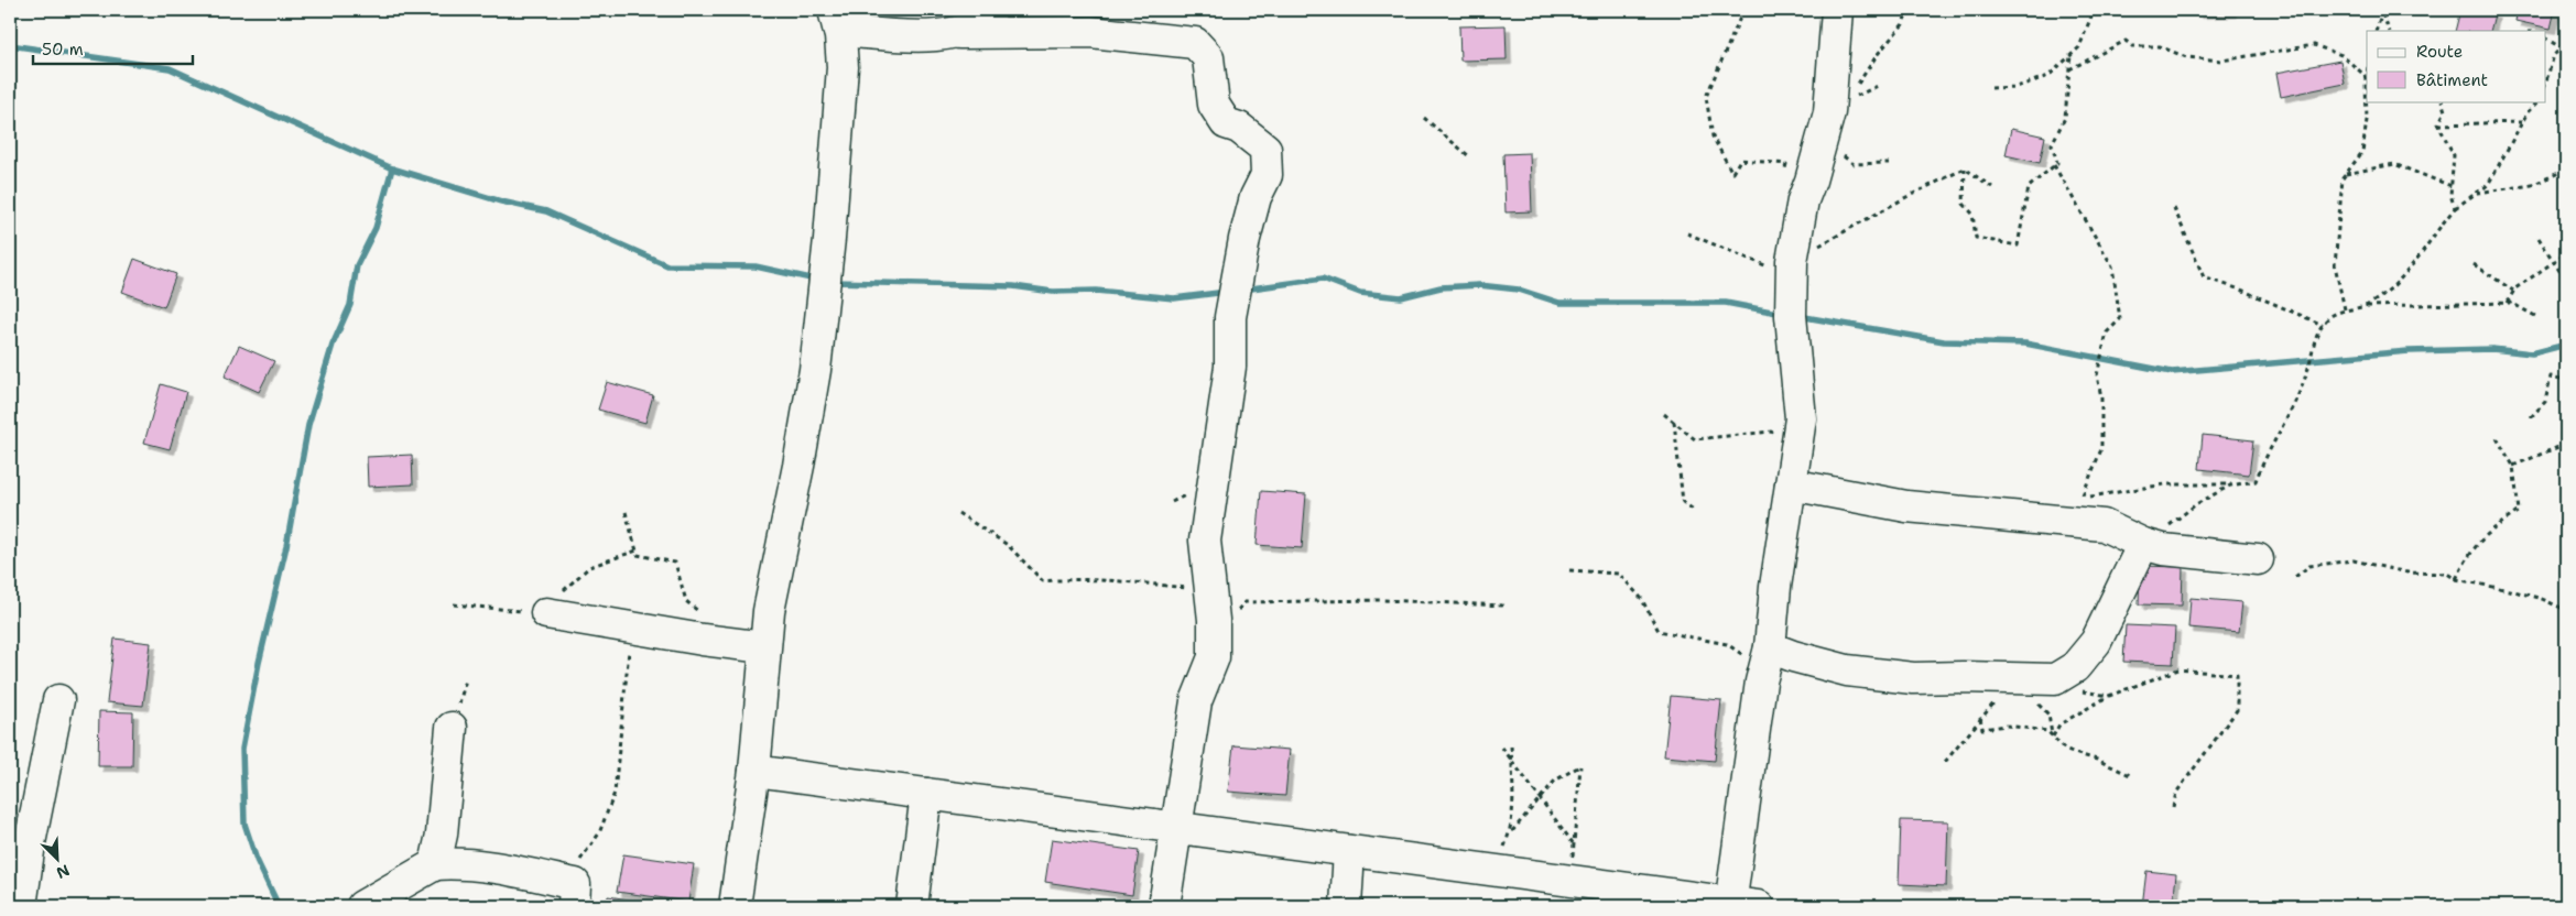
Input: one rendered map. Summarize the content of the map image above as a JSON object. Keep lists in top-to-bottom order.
{
  "legend": ["Route", "Bâtiment"],
  "scale_bar": "50 m",
  "north": "bottom right"
}
